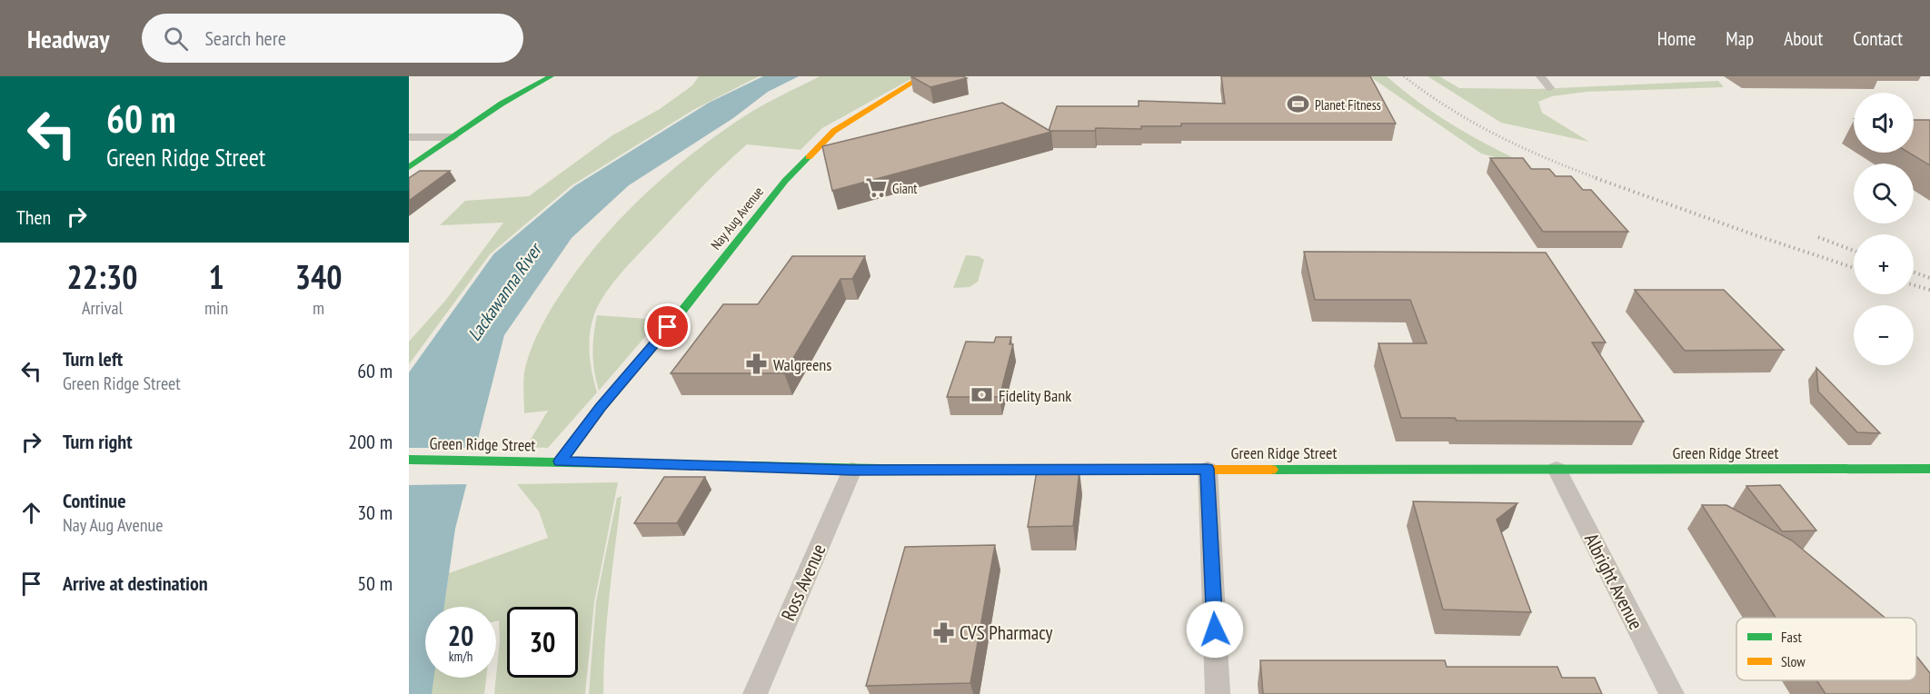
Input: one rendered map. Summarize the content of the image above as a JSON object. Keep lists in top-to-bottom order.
{
  "streets": {
    "main road": ["Nay Aug Avenue", "Green Ridge Street"],
    "street": ["Albright Avenue", "Ross Avenue"]
  },
  "crossings": [
    ["Nay Aug Avenue", "Green Ridge Street"],
    ["Green Ridge Street", "Albright Avenue"],
    ["Green Ridge Street", "Ross Avenue"]
  ],
  "water": ["Lackawanna River"],
  "places": {
    "sports": ["Planet Fitness"],
    "supermarket": ["Giant"],
    "pharmacy": ["Walgreens", "CVS Pharmacy"],
    "bank": ["Fidelity Bank"]
  },
  "legend": ["Fast", "Slow"],
  "page": {
    "header": "Headway",
    "search": "Search here",
    "nav": [
      "Home",
      "Map",
      "About",
      "Contact"
    ],
    "turn": ["60 m", "Green Ridge Street"],
    "map_buttons": ["+", "−"],
    "then": "Then",
    "eta": [
      "22:30",
      "Arrival",
      "1",
      "min",
      "340",
      "m"
    ],
    "list": [
      {
        "name": "Turn left",
        "note": "Green Ridge Street",
        "value": "60 m"
      },
      {
        "name": "Turn right",
        "value": "200 m"
      },
      {
        "name": "Continue",
        "note": "Nay Aug Avenue",
        "value": "30 m"
      },
      {
        "name": "Arrive at destination",
        "value": "50 m"
      }
    ],
    "speed": "20 km/h",
    "limit": "30"
  }
}
